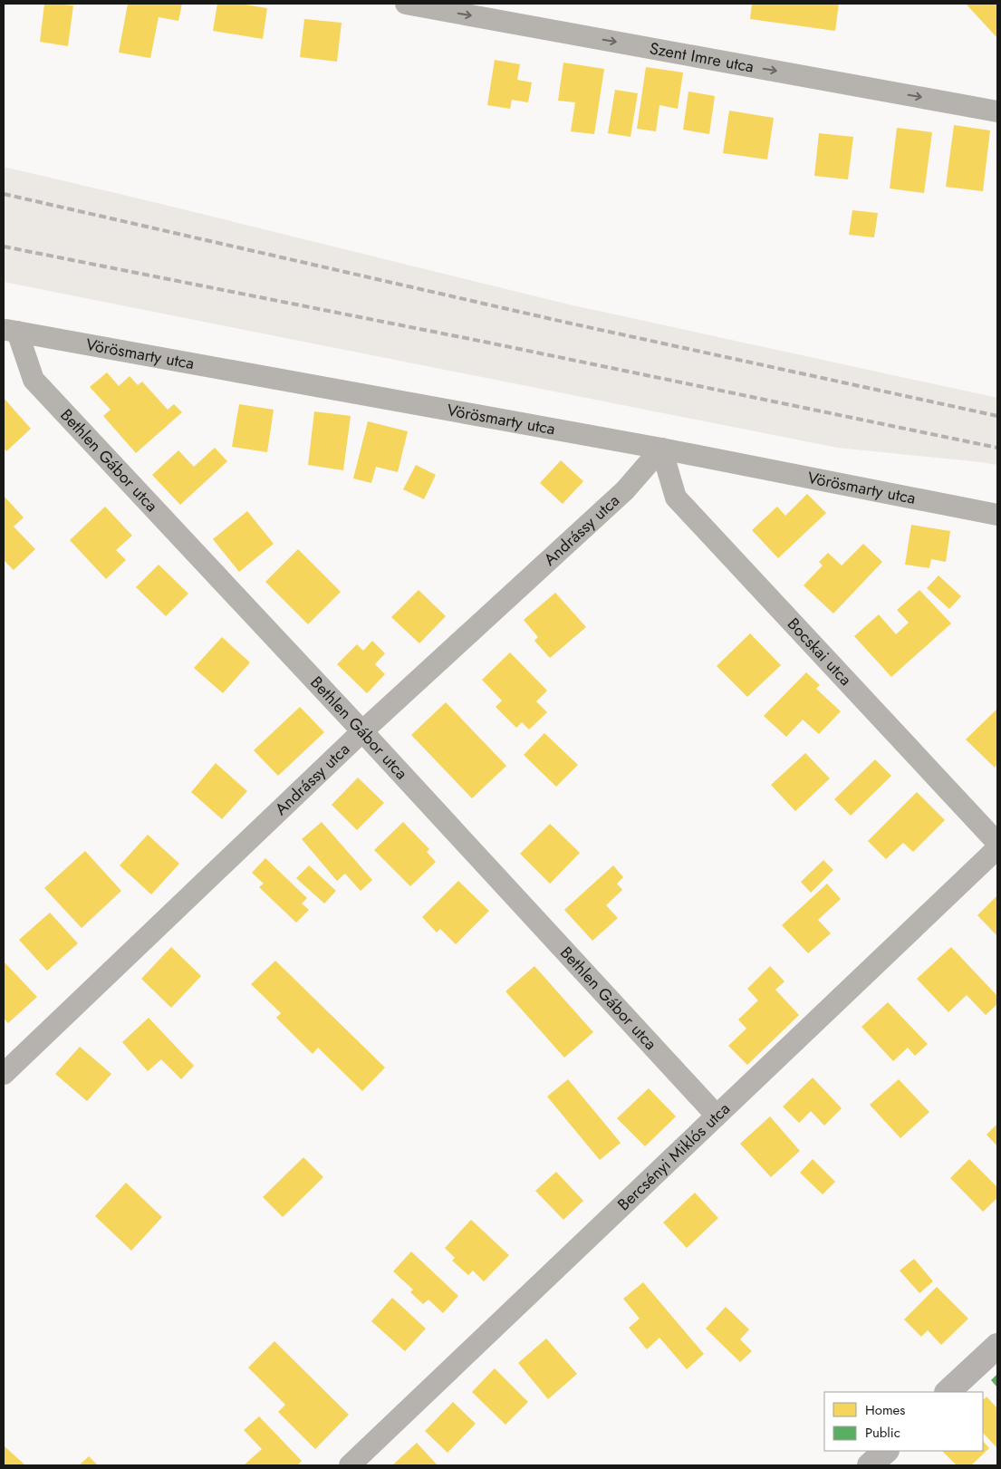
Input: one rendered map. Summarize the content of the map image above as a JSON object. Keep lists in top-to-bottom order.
{
  "streets": {
    "street": [
      "Szent Imre utca",
      "Vörösmarty utca",
      "Bethlen Gábor utca",
      "Andrássy utca",
      "Bocskai utca",
      "Bercsényi Miklós utca"
    ]
  },
  "crossings": [
    ["Vörösmarty utca", "Bethlen Gábor utca"],
    ["Vörösmarty utca", "Andrássy utca"],
    ["Vörösmarty utca", "Bocskai utca"],
    ["Bethlen Gábor utca", "Andrássy utca"],
    ["Bethlen Gábor utca", "Bercsényi Miklós utca"],
    ["Andrássy utca", "Bocskai utca"]
  ],
  "one_way": ["Szent Imre utca"],
  "legend": ["Homes", "Public"]
}
